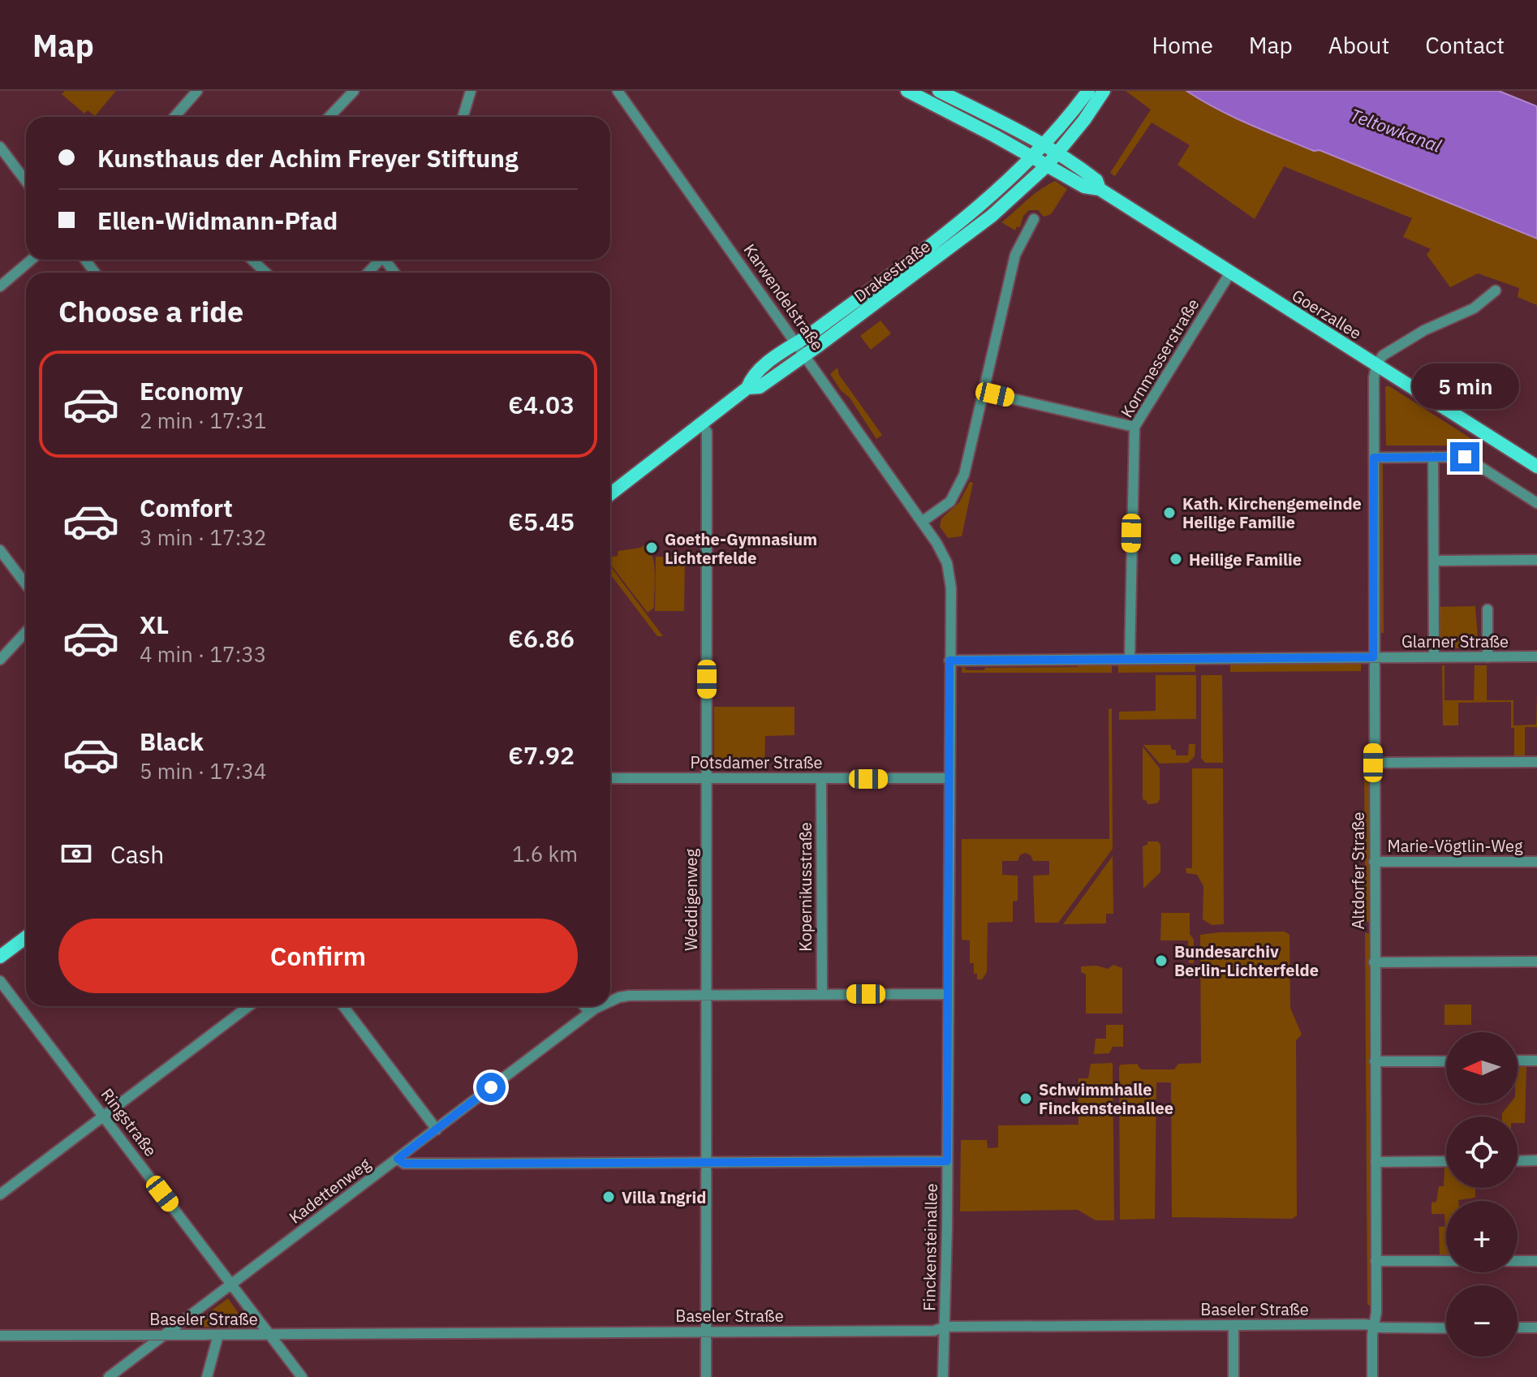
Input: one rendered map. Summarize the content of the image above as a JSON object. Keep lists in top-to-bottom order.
{
  "streets": {
    "main road": ["Drakestraße", "Goerzallee"],
    "street": [
      "Karwendelstraße",
      "Kornmesserstraße",
      "Glarner Straße",
      "Potsdamer Straße",
      "Marie-Vögtlin-Weg",
      "Altdorfer Straße",
      "Kopernikusstraße",
      "Weddigenweg",
      "Ringstraße",
      "Kadettenweg",
      "Finckensteinallee",
      "Baseler Straße"
    ]
  },
  "crossings": [
    ["Drakestraße", "Karwendelstraße"],
    ["Drakestraße", "Goerzallee"],
    ["Drakestraße", "Weddigenweg"],
    ["Karwendelstraße", "Finckensteinallee"],
    ["Goerzallee", "Kornmesserstraße"],
    ["Goerzallee", "Altdorfer Straße"],
    ["Kornmesserstraße", "Glarner Straße"],
    ["Glarner Straße", "Altdorfer Straße"],
    ["Glarner Straße", "Finckensteinallee"],
    ["Potsdamer Straße", "Kopernikusstraße"],
    ["Potsdamer Straße", "Weddigenweg"],
    ["Potsdamer Straße", "Finckensteinallee"],
    ["Marie-Vögtlin-Weg", "Altdorfer Straße"],
    ["Altdorfer Straße", "Baseler Straße"],
    ["Kopernikusstraße", "Kadettenweg"],
    ["Weddigenweg", "Kadettenweg"],
    ["Weddigenweg", "Baseler Straße"],
    ["Ringstraße", "Kadettenweg"],
    ["Ringstraße", "Baseler Straße"],
    ["Kadettenweg", "Finckensteinallee"],
    ["Kadettenweg", "Baseler Straße"],
    ["Finckensteinallee", "Baseler Straße"]
  ],
  "water": ["Teltowkanal"],
  "places": [
    "Kath. Kirchengemeinde Heilige Familie",
    "Goethe-Gymnasium Lichterfelde",
    "Heilige Familie",
    "Bundesarchiv Berlin-Lichterfelde",
    "Schwimmhalle Finckensteinallee",
    "Villa Ingrid"
  ],
  "north": "left",
  "page": {
    "header": "Map",
    "nav": [
      "Home",
      "Map",
      "About",
      "Contact"
    ],
    "banner": ["Kunsthaus der Achim Freyer Stiftung", "Ellen-Widmann-Pfad"],
    "heading": "Choose a ride",
    "list": [
      {
        "name": "Economy",
        "note": "2 min · 17:31",
        "value": "€4.03"
      },
      {
        "name": "Comfort",
        "note": "3 min · 17:32",
        "value": "€5.45"
      },
      {
        "name": "XL",
        "note": "4 min · 17:33",
        "value": "€6.86"
      },
      {
        "name": "Black",
        "note": "5 min · 17:34",
        "value": "€7.92"
      }
    ],
    "bubble": "5 min",
    "pay": ["Cash", "1.6 km"],
    "buttons": "Confirm",
    "map_buttons": ["+", "−"]
  }
}
